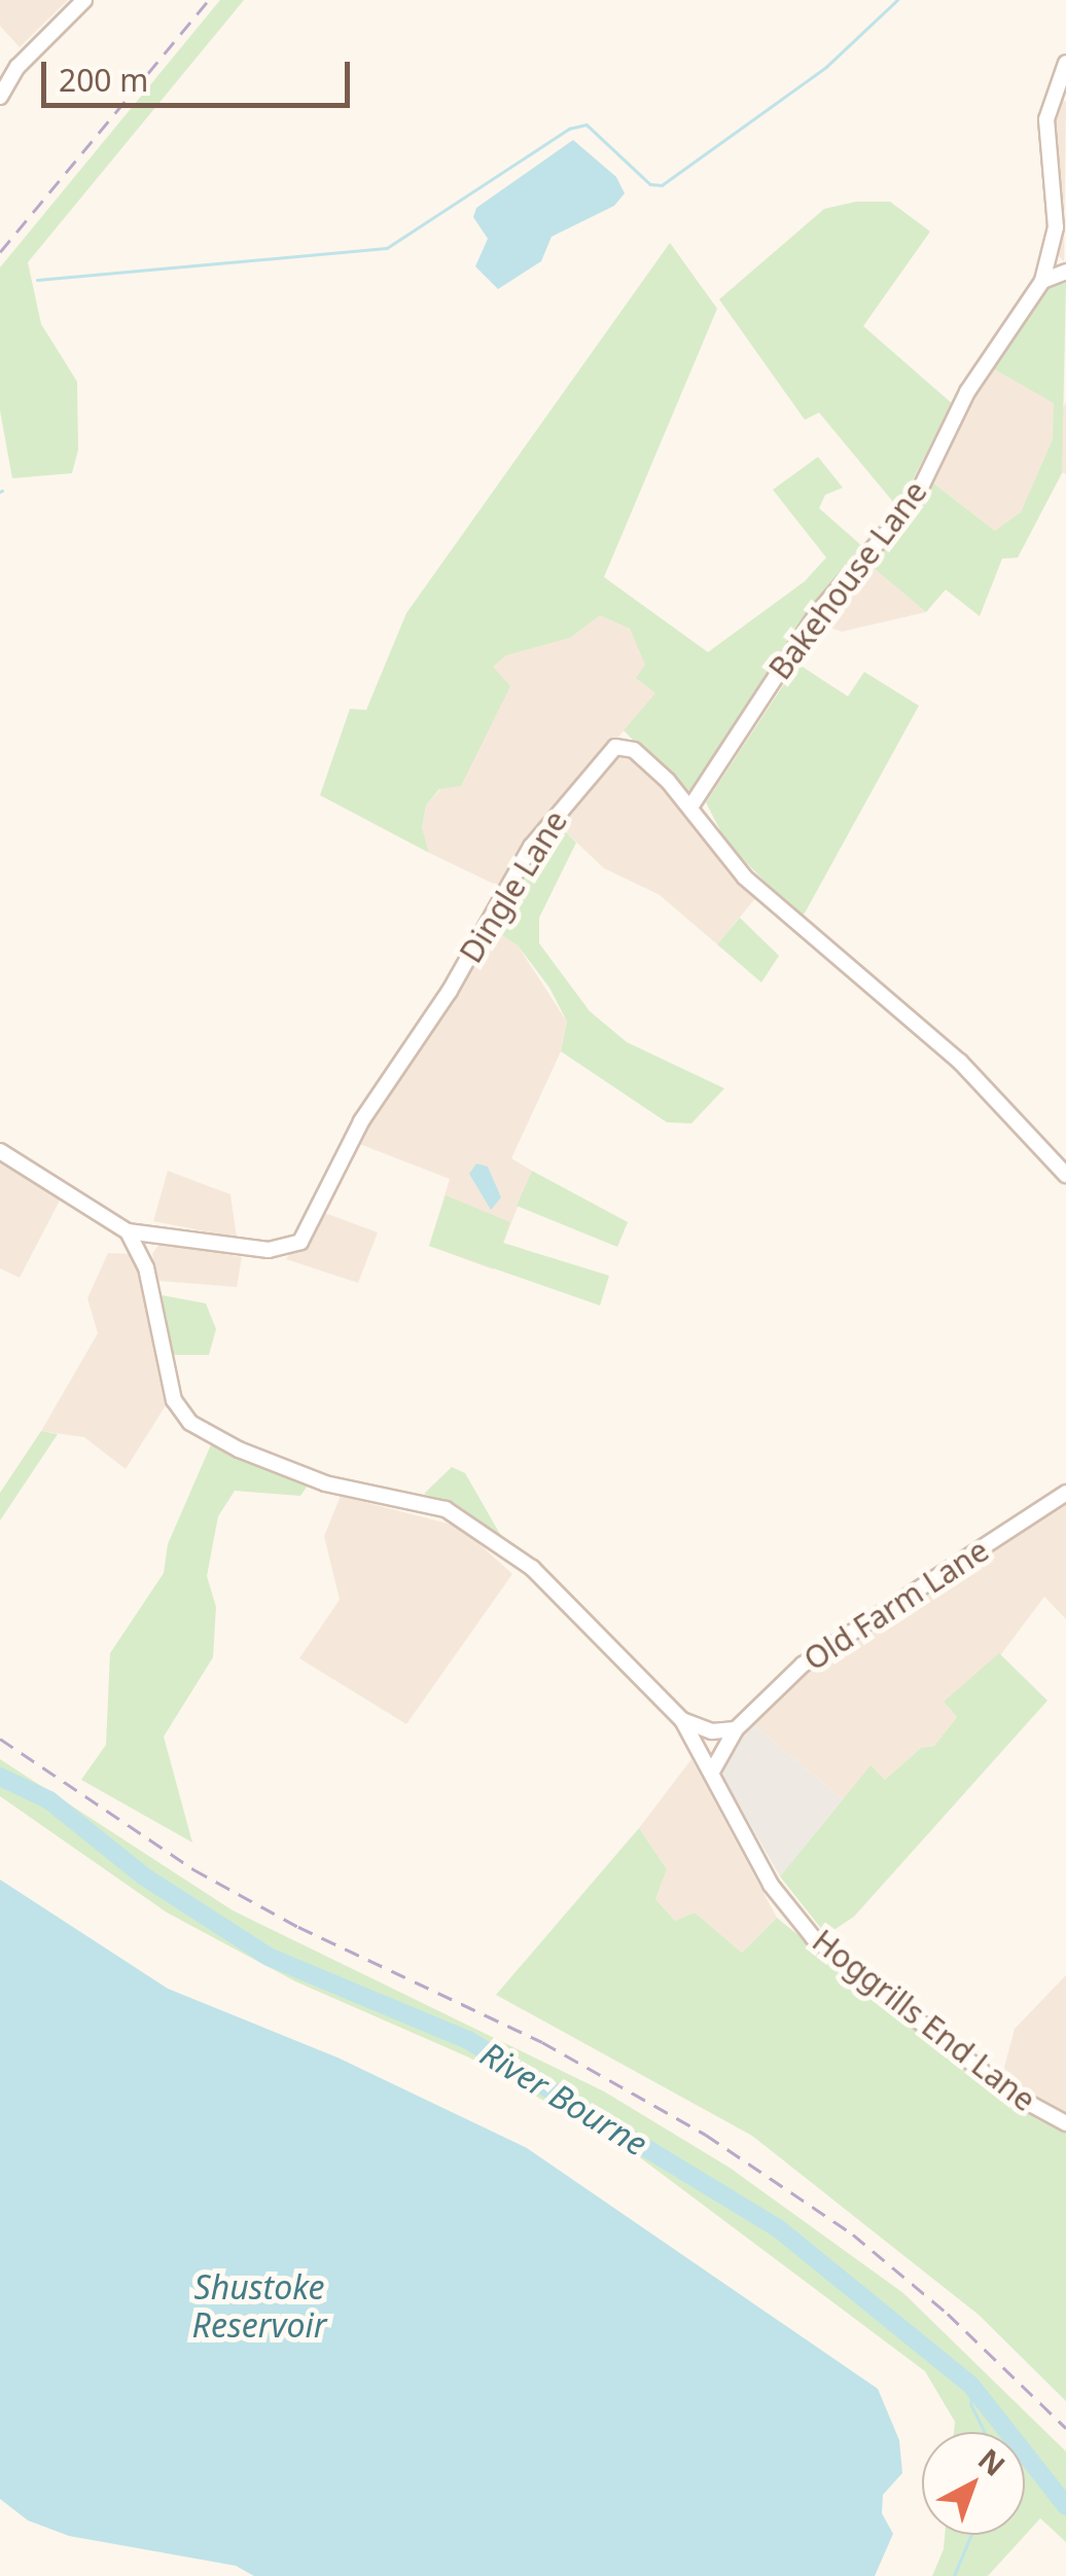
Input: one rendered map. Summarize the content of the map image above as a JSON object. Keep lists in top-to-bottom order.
{
  "streets": {
    "street": [
      "Bakehouse Lane",
      "Dingle Lane",
      "Old Farm Lane",
      "Hoggrills End Lane"
    ]
  },
  "crossings": [
    ["Bakehouse Lane", "Dingle Lane"],
    ["Old Farm Lane", "Hoggrills End Lane"]
  ],
  "water": ["River Bourne", "Shustoke Reservoir"],
  "scale_bar": "200 m",
  "north": "top right"
}
